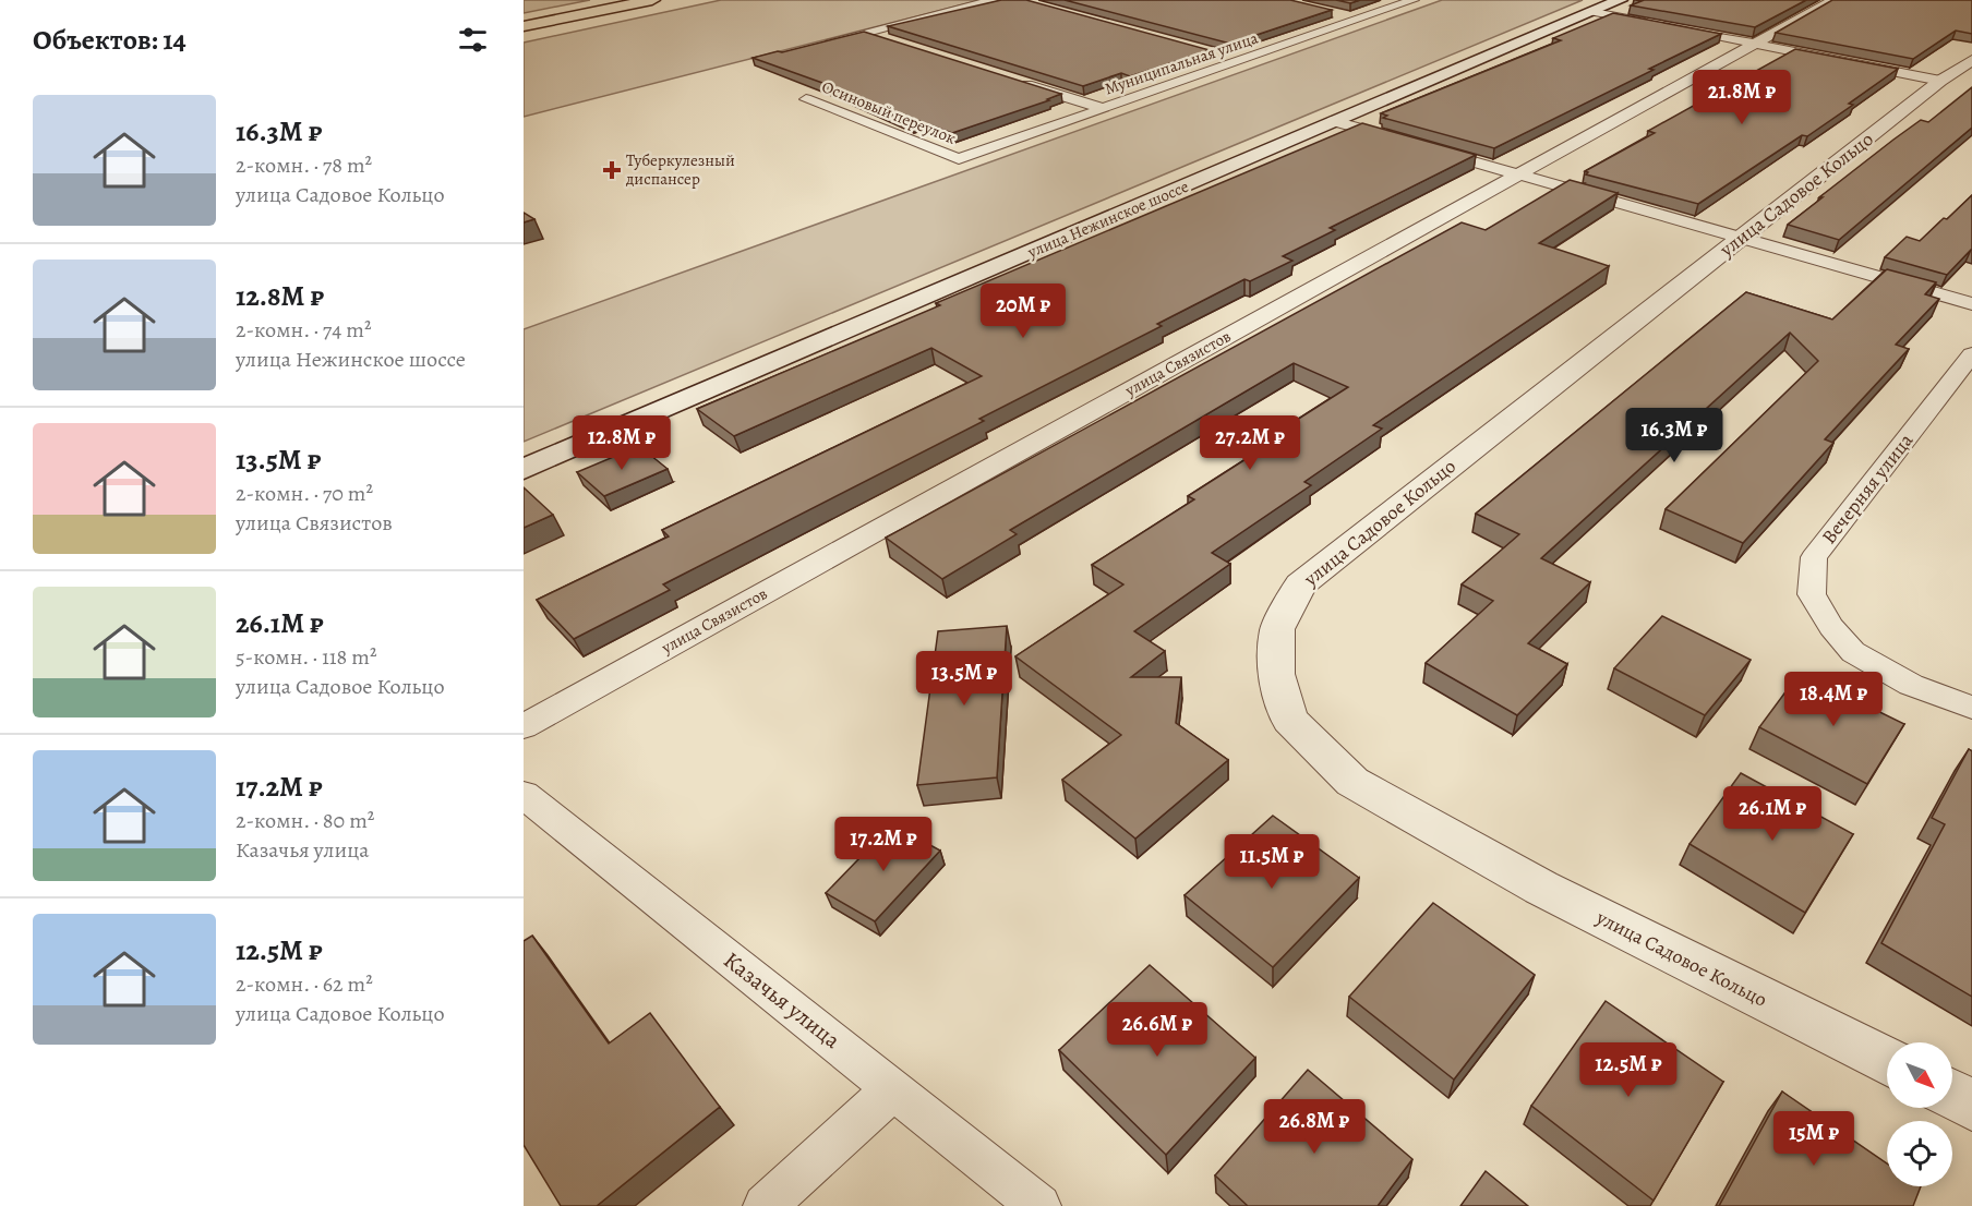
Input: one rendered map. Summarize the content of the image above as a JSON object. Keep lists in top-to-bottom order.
{
  "streets": {
    "main road": ["улица Нежинское шоссе"],
    "street": [
      "Муниципальная улица",
      "Осиновый переулок",
      "улица Садовое Кольцо",
      "улица Связистов",
      "Вечерняя улица",
      "Казачья улица"
    ]
  },
  "crossings": [
    ["Муниципальная улица", "Осиновый переулок"]
  ],
  "places": {
    "health": ["Туберкулезный диспансер"]
  },
  "north": "bottom right",
  "page": {
    "heading": "Объектов: 14",
    "price": [
      "21.8M ₽",
      "20M ₽",
      "16.3M ₽",
      "12.8M ₽",
      "27.2M ₽",
      "13.5M ₽",
      "18.4M ₽",
      "26.1M ₽",
      "17.2M ₽",
      "11.5M ₽",
      "26.6M ₽",
      "12.5M ₽",
      "26.8M ₽",
      "15M ₽"
    ],
    "list": [
      {
        "name": "16.3M ₽",
        "note": "2-комн. · 78 m² · улица Садовое Кольцо"
      },
      {
        "name": "12.8M ₽",
        "note": "2-комн. · 74 m² · улица Нежинское шоссе"
      },
      {
        "name": "13.5M ₽",
        "note": "2-комн. · 70 m² · улица Связистов"
      },
      {
        "name": "26.1M ₽",
        "note": "5-комн. · 118 m² · улица Садовое Кольцо"
      },
      {
        "name": "17.2M ₽",
        "note": "2-комн. · 80 m² · Казачья улица"
      },
      {
        "name": "12.5M ₽",
        "note": "2-комн. · 62 m² · улица Садовое Кольцо"
      }
    ]
  }
}
